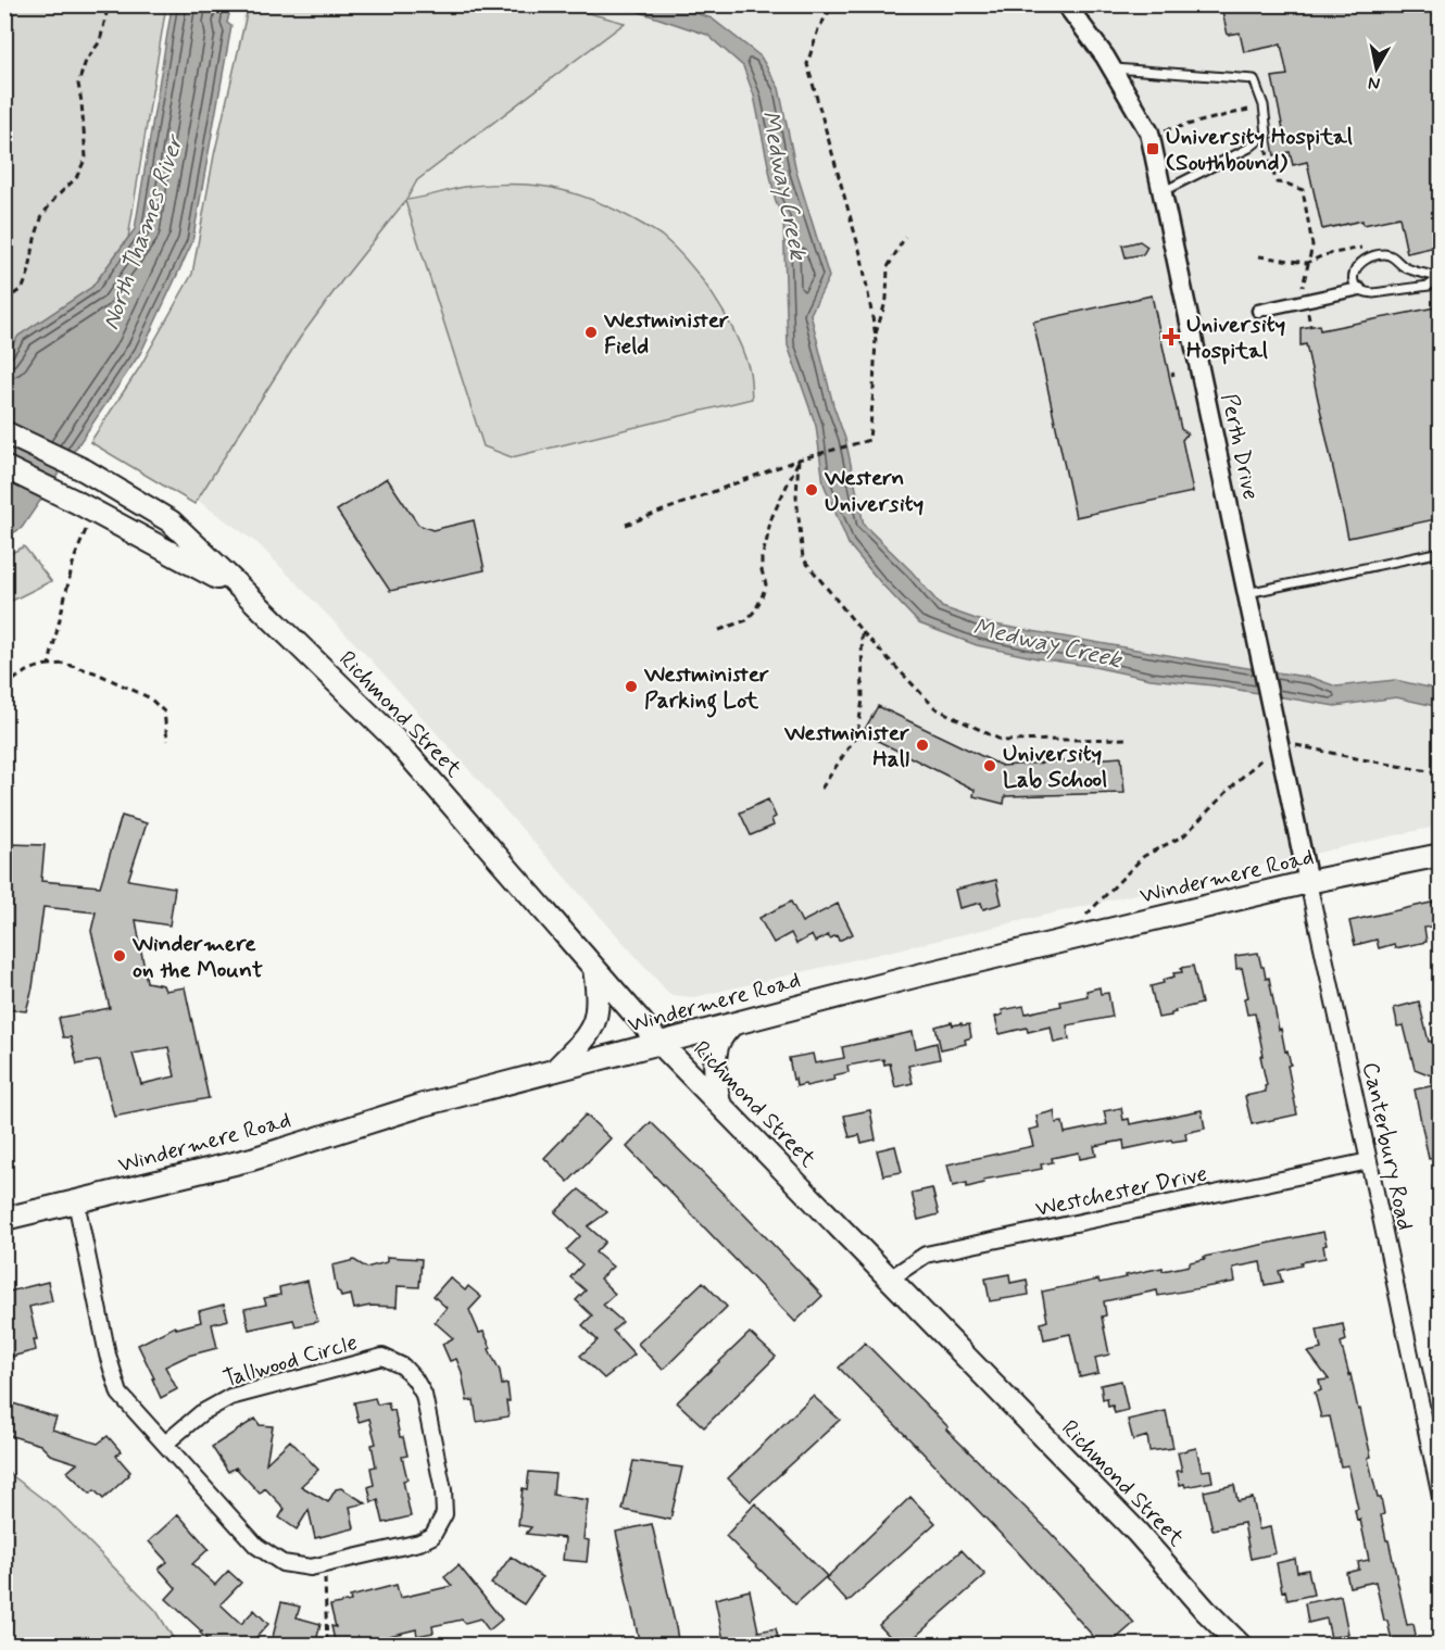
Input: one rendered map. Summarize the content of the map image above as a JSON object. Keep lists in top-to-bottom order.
{
  "streets": {
    "main road": ["Richmond Street", "Windermere Road"],
    "street": [
      "Perth Drive",
      "Canterbury Road",
      "Westchester Drive",
      "Tallwood Circle"
    ]
  },
  "crossings": [
    ["Perth Drive", "Windermere Road"],
    ["Perth Drive", "Canterbury Road"],
    ["Richmond Street", "Windermere Road"],
    ["Richmond Street", "Westchester Drive"],
    ["Windermere Road", "Canterbury Road"],
    ["Windermere Road", "Tallwood Circle"],
    ["Canterbury Road", "Westchester Drive"]
  ],
  "water": ["Medway Creek", "North Thames River"],
  "places": {
    "transit": ["University Hospital (Southbound)"],
    "other": [
      "Westminister Field",
      "Western University",
      "Westminister Parking Lot",
      "Westminister Hall",
      "University Lab School",
      "Windermere on the Mount"
    ],
    "health": ["University Hospital"]
  },
  "north": "bottom"
}
